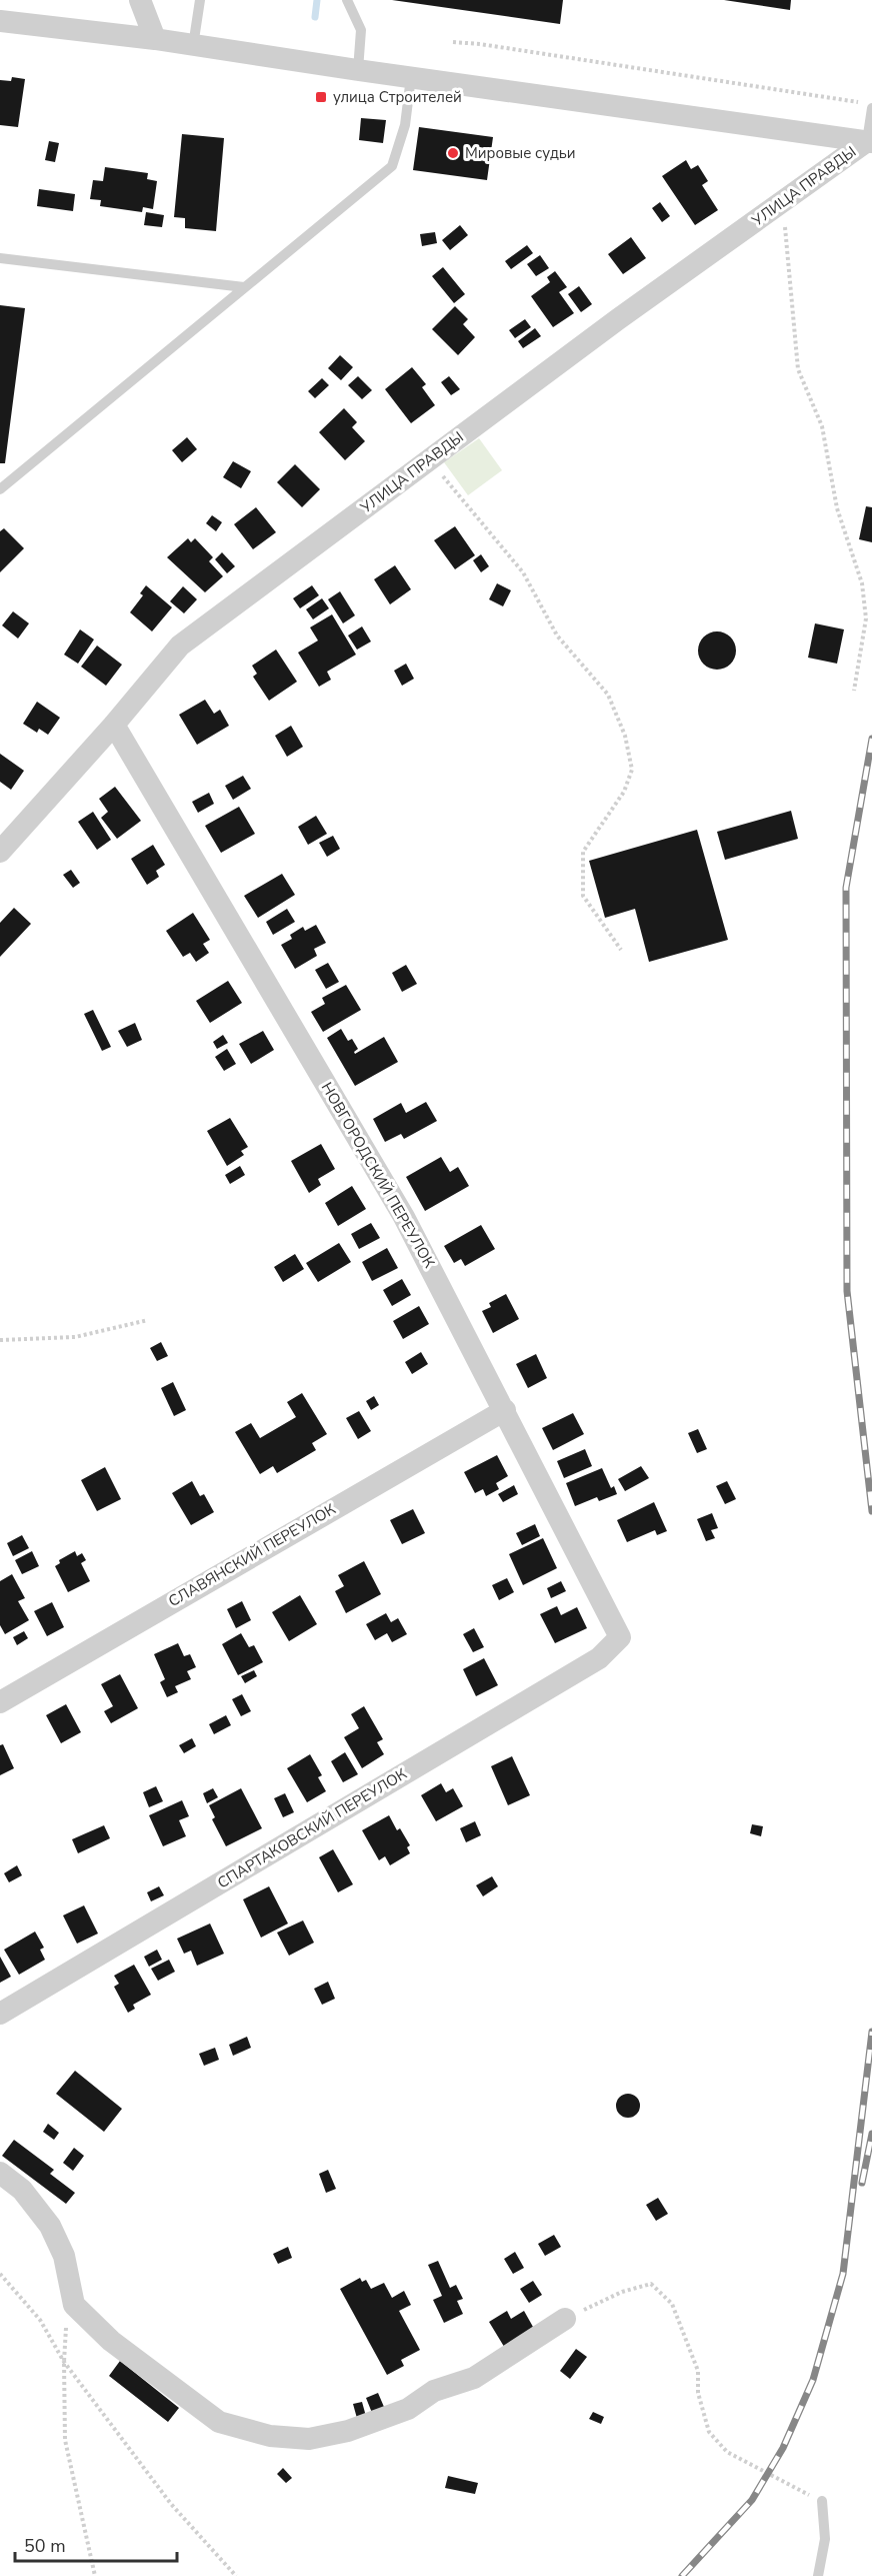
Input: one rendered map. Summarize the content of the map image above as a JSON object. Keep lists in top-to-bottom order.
{
  "streets": {
    "street": [
      "УЛИЦА ПРАВДЫ",
      "НОВГОРОДСКИЙ ПЕРЕУЛОК",
      "СЛАВЯНСКИЙ ПЕРЕУЛОК",
      "СПАРТАКОВСКИЙ ПЕРЕУЛОК"
    ]
  },
  "crossings": [
    ["УЛИЦА ПРАВДЫ", "НОВГОРОДСКИЙ ПЕРЕУЛОК"],
    ["НОВГОРОДСКИЙ ПЕРЕУЛОК", "СЛАВЯНСКИЙ ПЕРЕУЛОК"],
    ["НОВГОРОДСКИЙ ПЕРЕУЛОК", "СПАРТАКОВСКИЙ ПЕРЕУЛОК"]
  ],
  "places": {
    "transit": ["улица Строителей"],
    "other": ["Мировые судьи"]
  },
  "scale_bar": "50 m"
}
